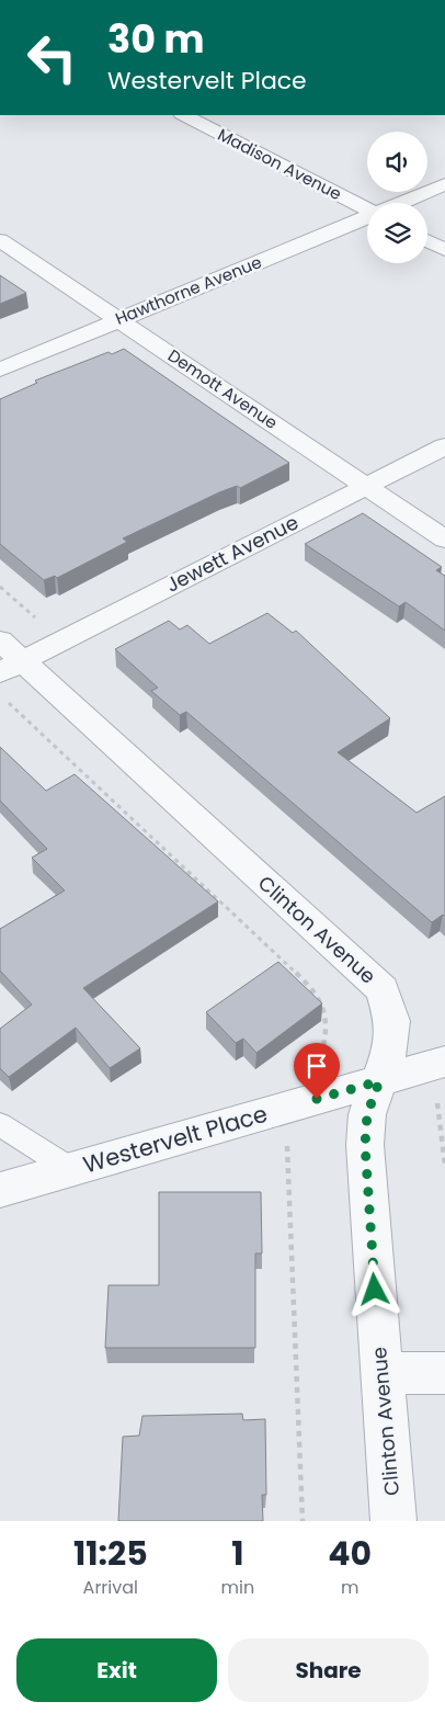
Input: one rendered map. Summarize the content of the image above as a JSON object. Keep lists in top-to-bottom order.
{
  "streets": {
    "street": [
      "Madison Avenue",
      "Hawthorne Avenue",
      "Demott Avenue",
      "Jewett Avenue",
      "Clinton Avenue",
      "Westervelt Place"
    ]
  },
  "crossings": [
    ["Hawthorne Avenue", "Demott Avenue"],
    ["Demott Avenue", "Jewett Avenue"],
    ["Jewett Avenue", "Clinton Avenue"],
    ["Clinton Avenue", "Westervelt Place"]
  ],
  "page": {
    "turn": ["30 m", "Westervelt Place"],
    "eta": [
      "11:25",
      "Arrival",
      "1",
      "min",
      "40",
      "m"
    ],
    "buttons": ["Exit", "Share"]
  }
}
